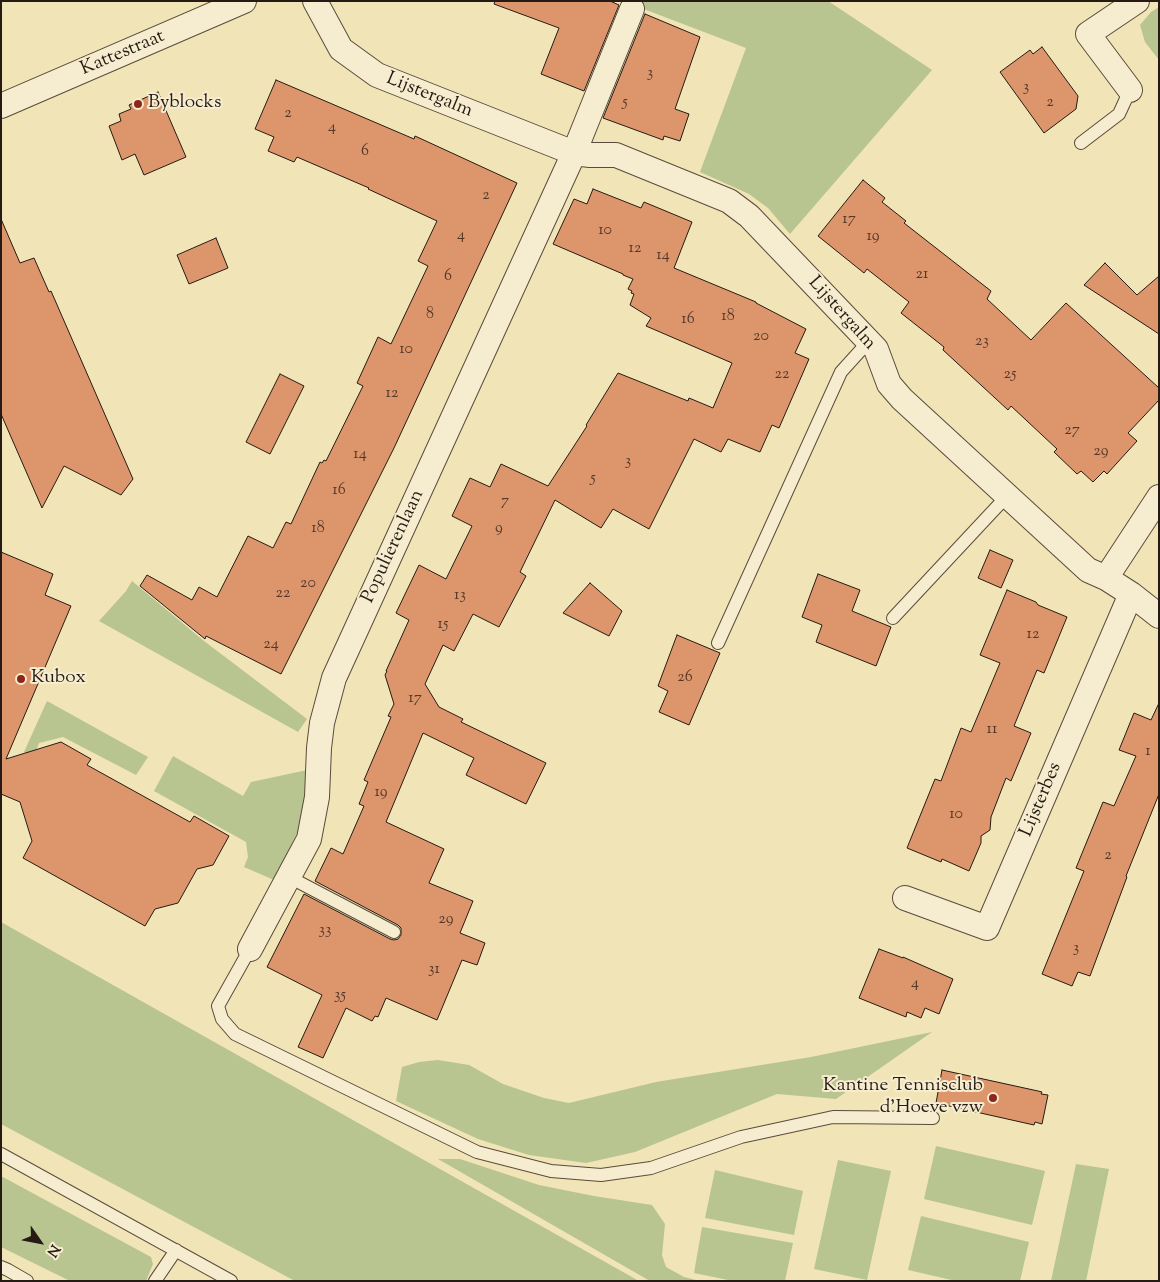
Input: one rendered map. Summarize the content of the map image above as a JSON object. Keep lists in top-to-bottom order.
{
  "streets": {
    "street": [
      "Kattestraat",
      "Lijstergalm",
      "Populierenlaan",
      "Lijsterbes"
    ]
  },
  "crossings": [
    ["Lijstergalm", "Populierenlaan"],
    ["Lijstergalm", "Lijsterbes"]
  ],
  "places": ["Byblocks", "Kubox", "Kantine Tennisclub d'Hoeve vzw"],
  "house_numbers": [
    "3",
    "3",
    "5",
    "2",
    "2",
    "4",
    "6",
    "2",
    "17",
    "10",
    "4",
    "19",
    "12",
    "14",
    "21",
    "6",
    "8",
    "18",
    "16",
    "20",
    "23",
    "10",
    "22",
    "25",
    "12",
    "27",
    "29",
    "14",
    "3",
    "5",
    "16",
    "7",
    "18",
    "9",
    "20",
    "22",
    "13",
    "15",
    "12",
    "24",
    "26",
    "17",
    "11",
    "1",
    "19",
    "10",
    "2",
    "29",
    "33",
    "3",
    "31",
    "4",
    "35"
  ],
  "north": "bottom right"
}
